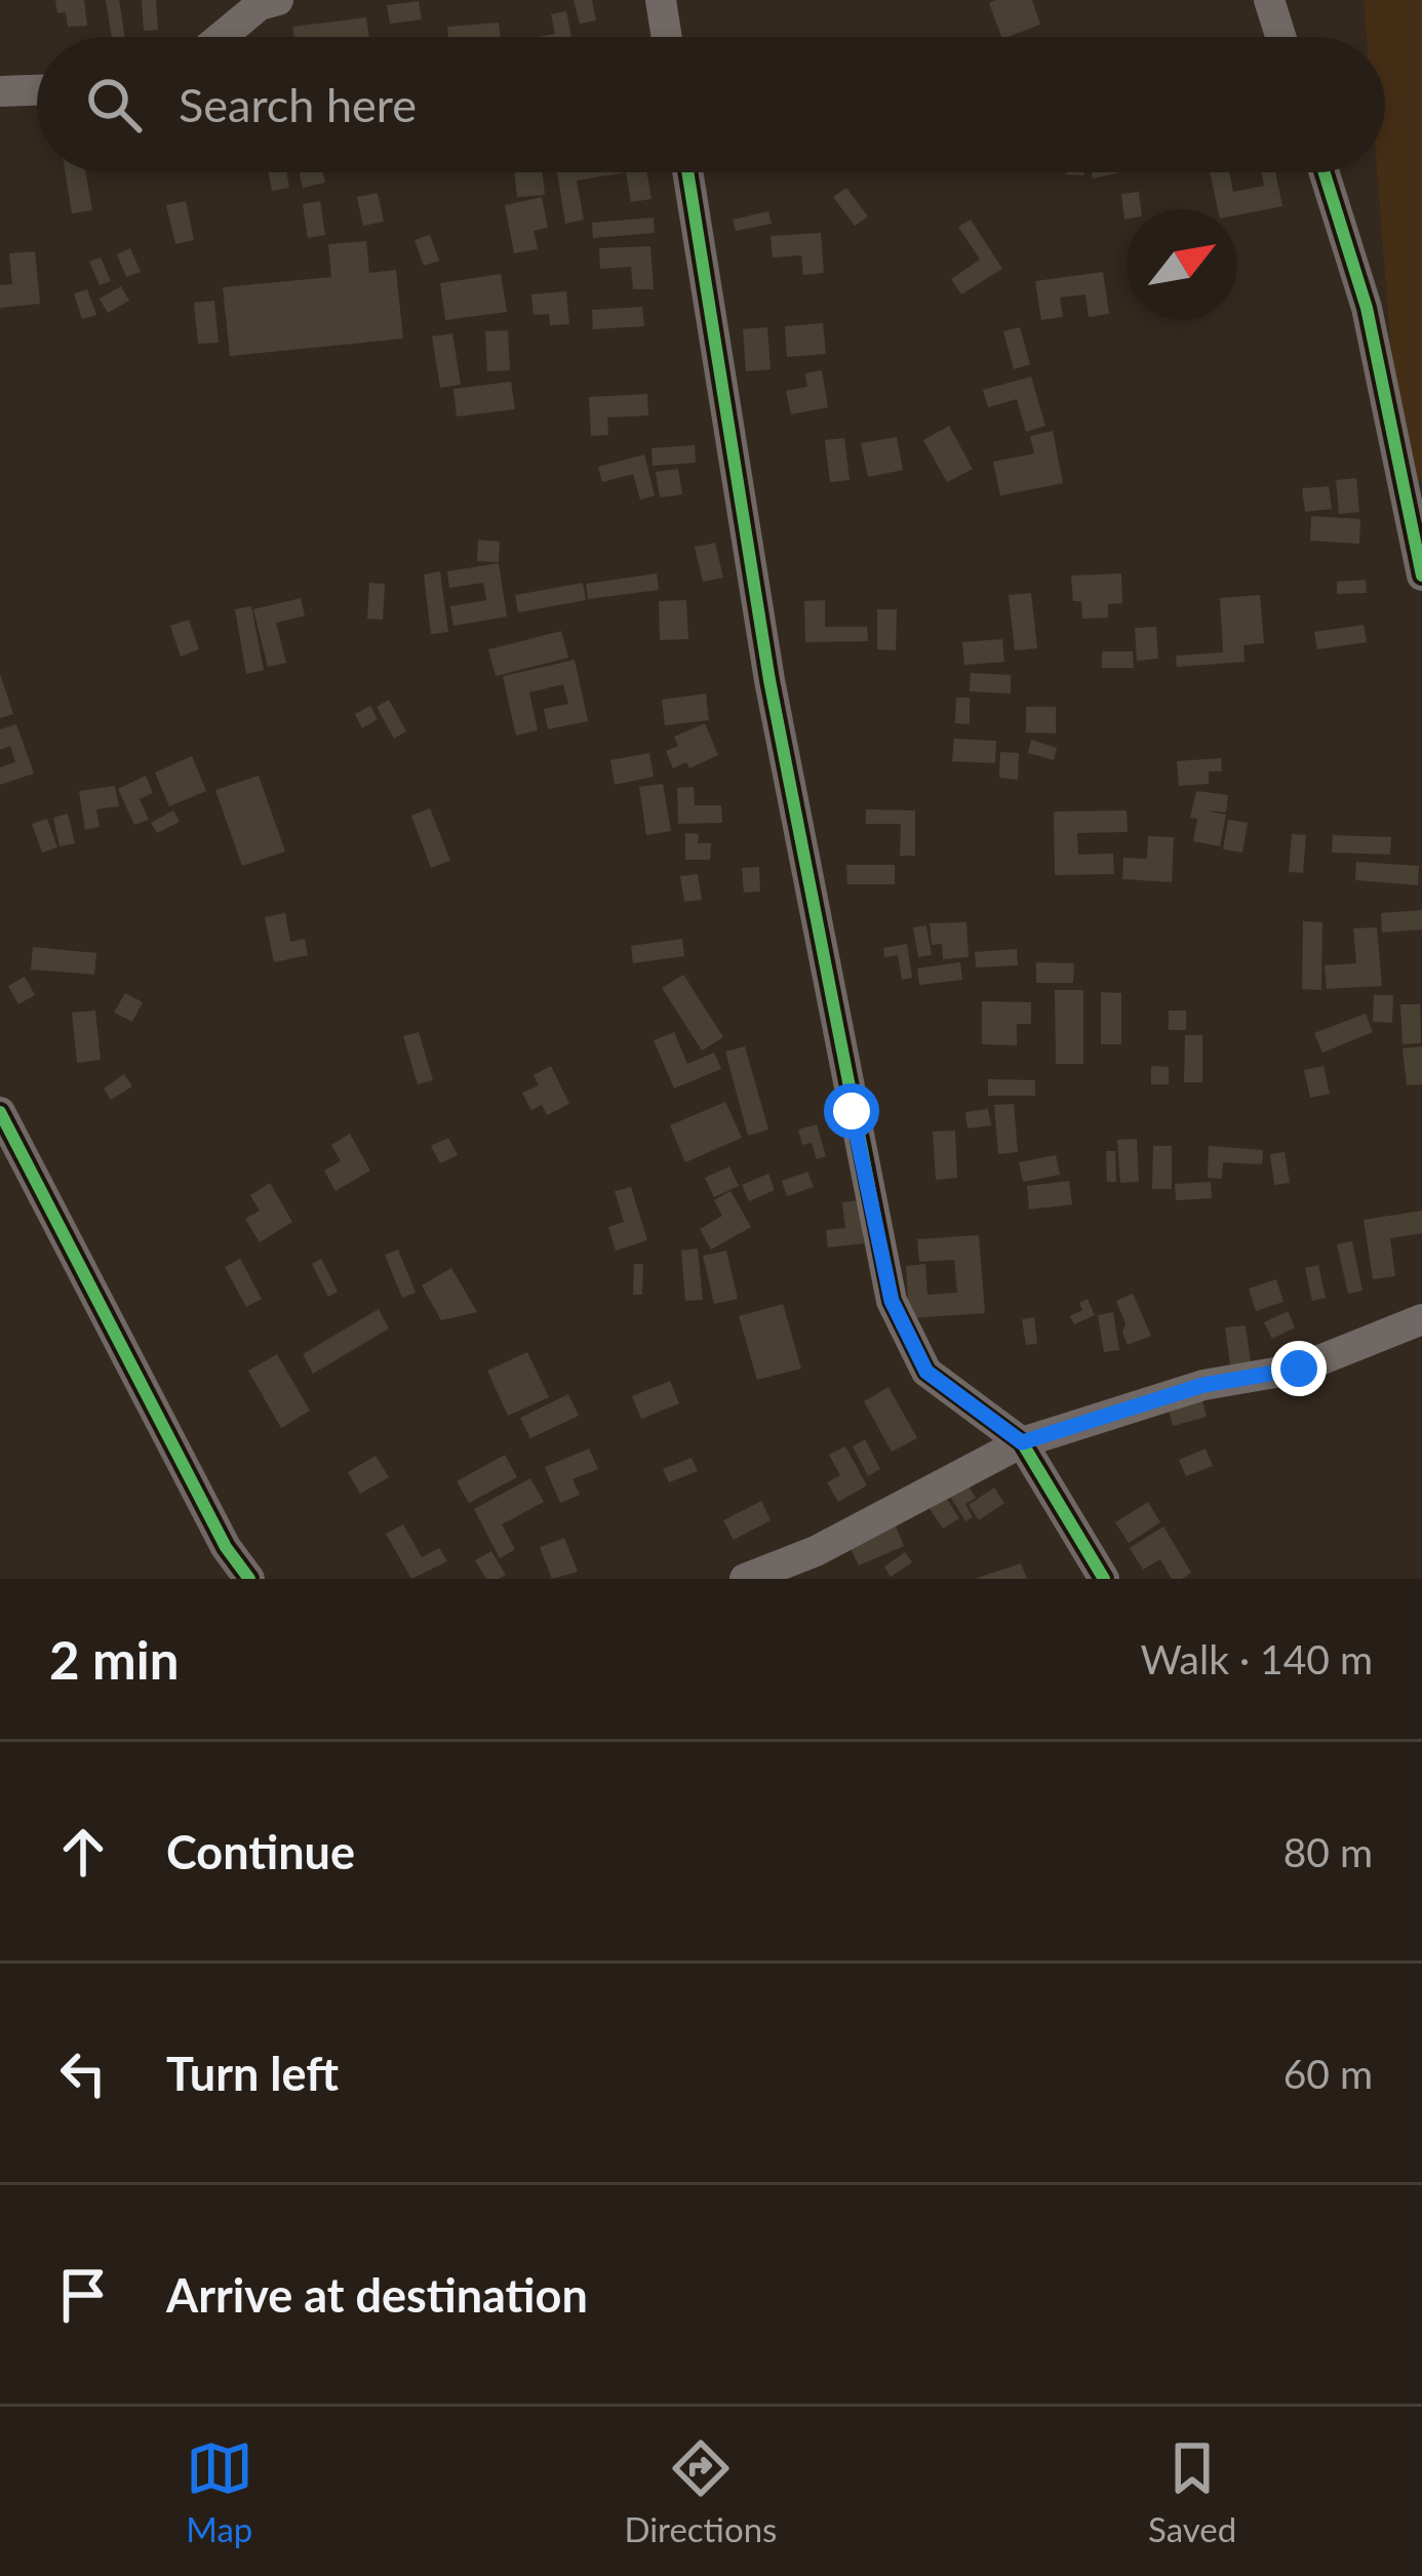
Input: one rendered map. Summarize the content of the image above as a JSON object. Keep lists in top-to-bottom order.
{
  "north": "top right",
  "page": {
    "search": "Search here",
    "heading": ["2 min", "Walk · 140 m"],
    "list": [
      ["Continue", "80 m"],
      ["Turn left", "60 m"],
      "Arrive at destination"
    ],
    "nav": ["Map", "Directions", "Saved"]
  }
}
